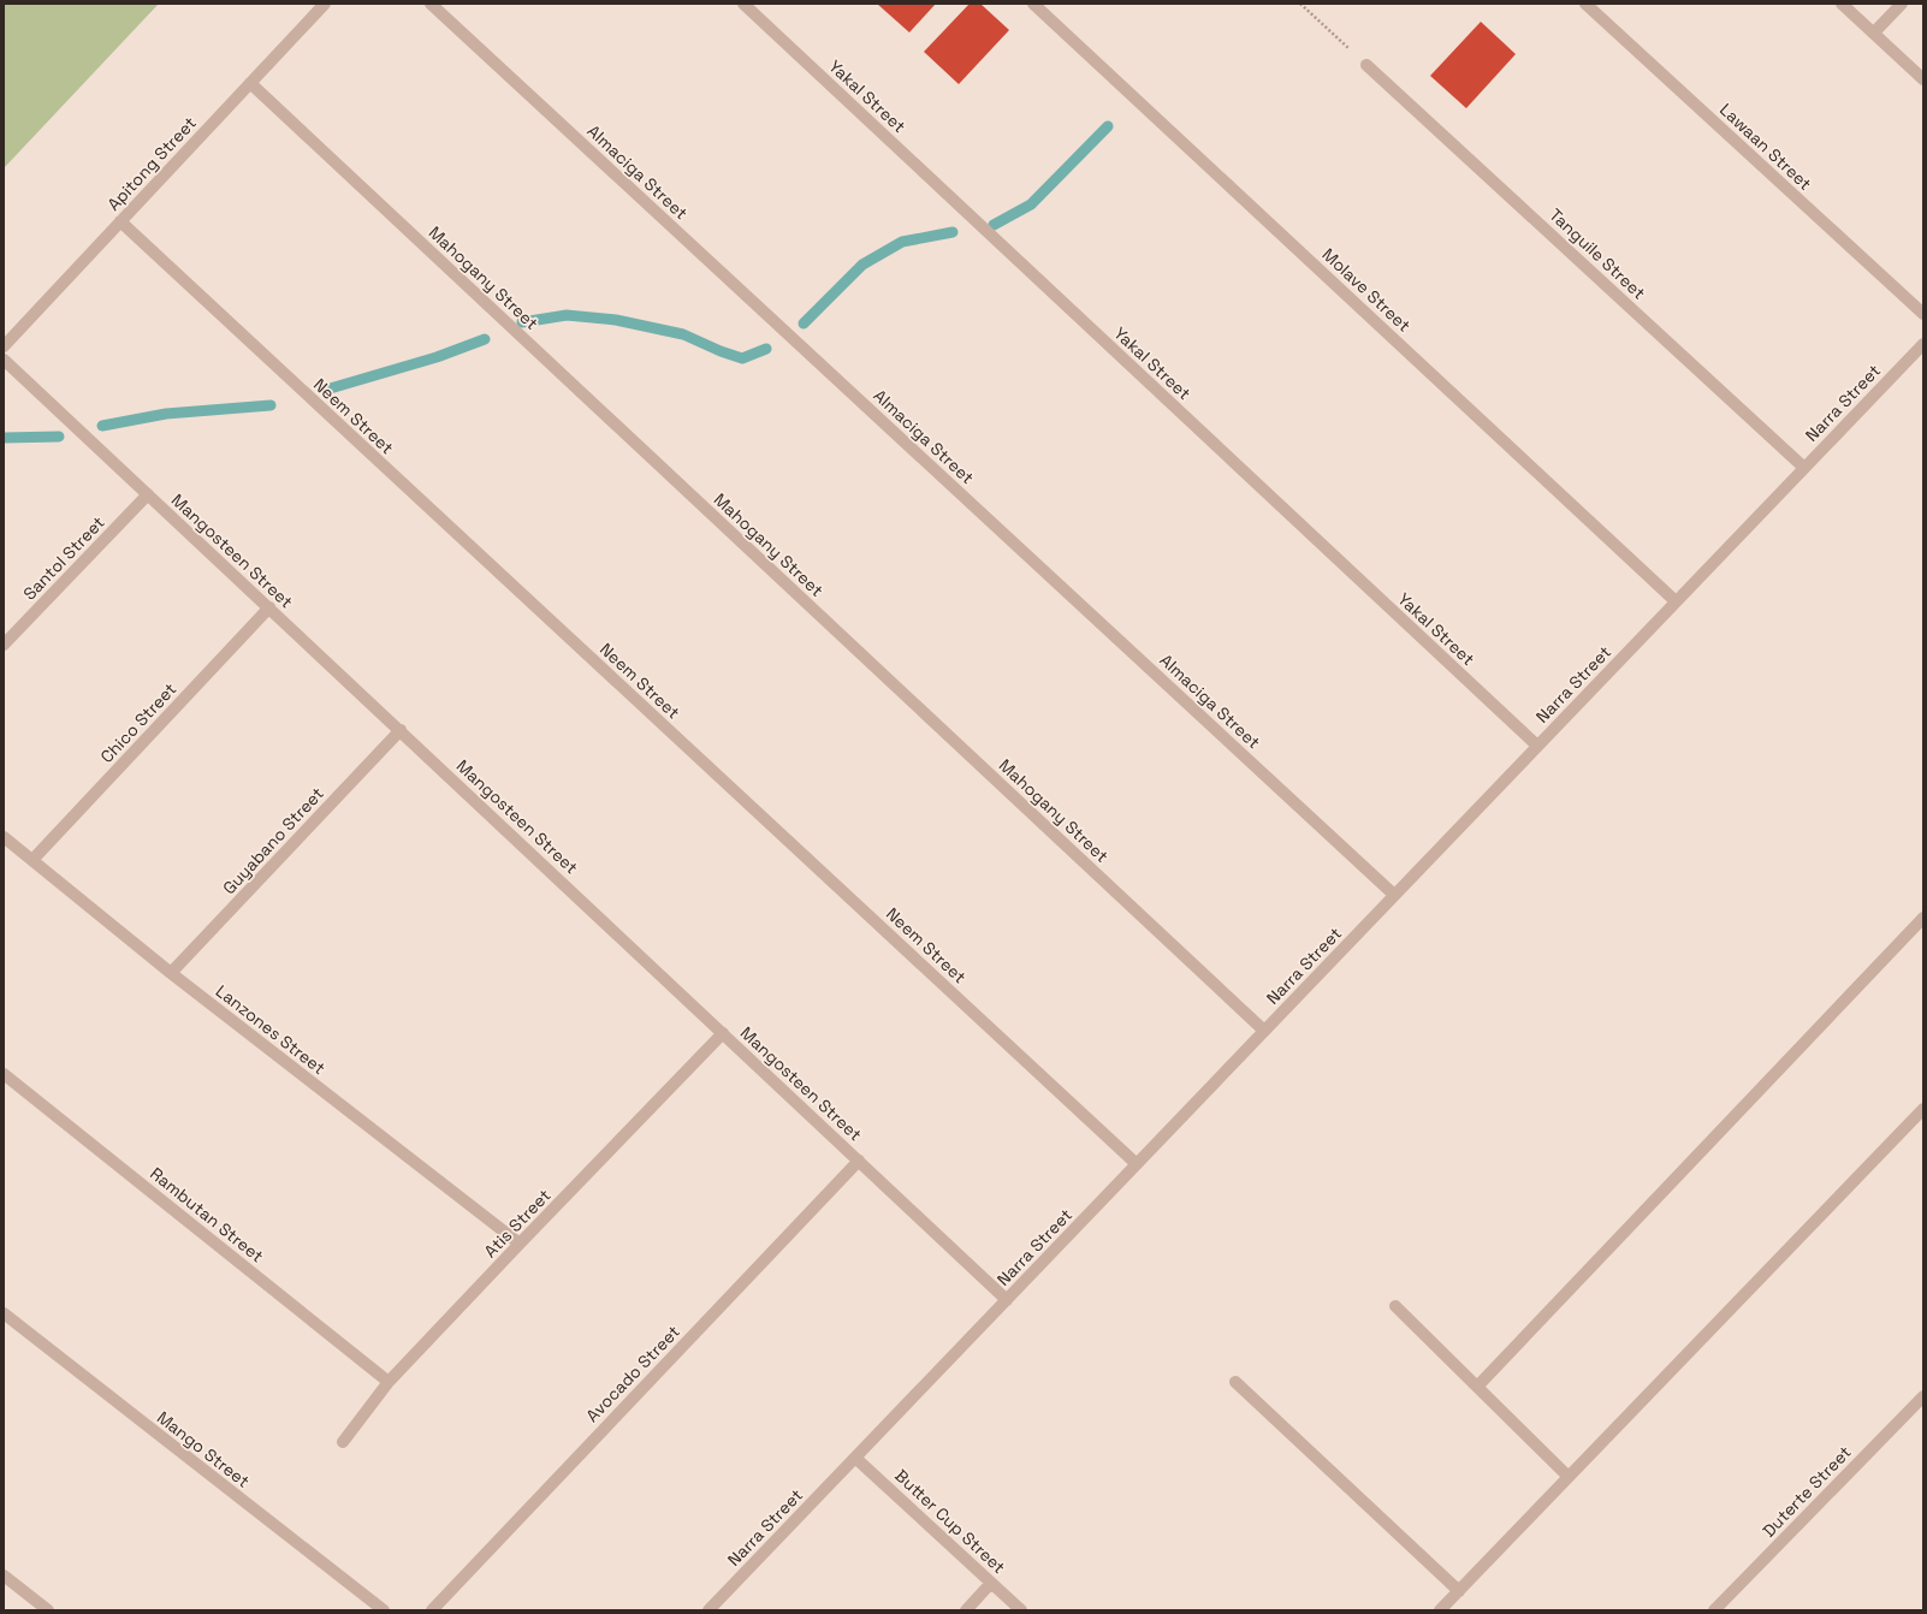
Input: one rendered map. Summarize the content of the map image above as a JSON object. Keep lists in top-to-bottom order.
{
  "streets": {
    "street": [
      "Yakal Street",
      "Lawaan Street",
      "Apitong Street",
      "Almaciga Street",
      "Tanguile Street",
      "Mahogany Street",
      "Molave Street",
      "Narra Street",
      "Neem Street",
      "Mangosteen Street",
      "Santol Street",
      "Chico Street",
      "Guyabano Street",
      "Lanzones Street",
      "Rambutan Street",
      "Atis Street",
      "Avocado Street",
      "Mango Street",
      "Duterte Street",
      "Butter Cup Street"
    ]
  },
  "crossings": [
    ["Yakal Street", "Narra Street"],
    ["Apitong Street", "Mahogany Street"],
    ["Apitong Street", "Neem Street"],
    ["Almaciga Street", "Narra Street"],
    ["Tanguile Street", "Narra Street"],
    ["Mahogany Street", "Narra Street"],
    ["Molave Street", "Narra Street"],
    ["Narra Street", "Neem Street"],
    ["Narra Street", "Mangosteen Street"],
    ["Narra Street", "Butter Cup Street"],
    ["Mangosteen Street", "Santol Street"],
    ["Mangosteen Street", "Chico Street"],
    ["Mangosteen Street", "Guyabano Street"],
    ["Mangosteen Street", "Atis Street"],
    ["Mangosteen Street", "Avocado Street"],
    ["Chico Street", "Lanzones Street"],
    ["Guyabano Street", "Lanzones Street"],
    ["Lanzones Street", "Atis Street"],
    ["Rambutan Street", "Atis Street"]
  ]
}
